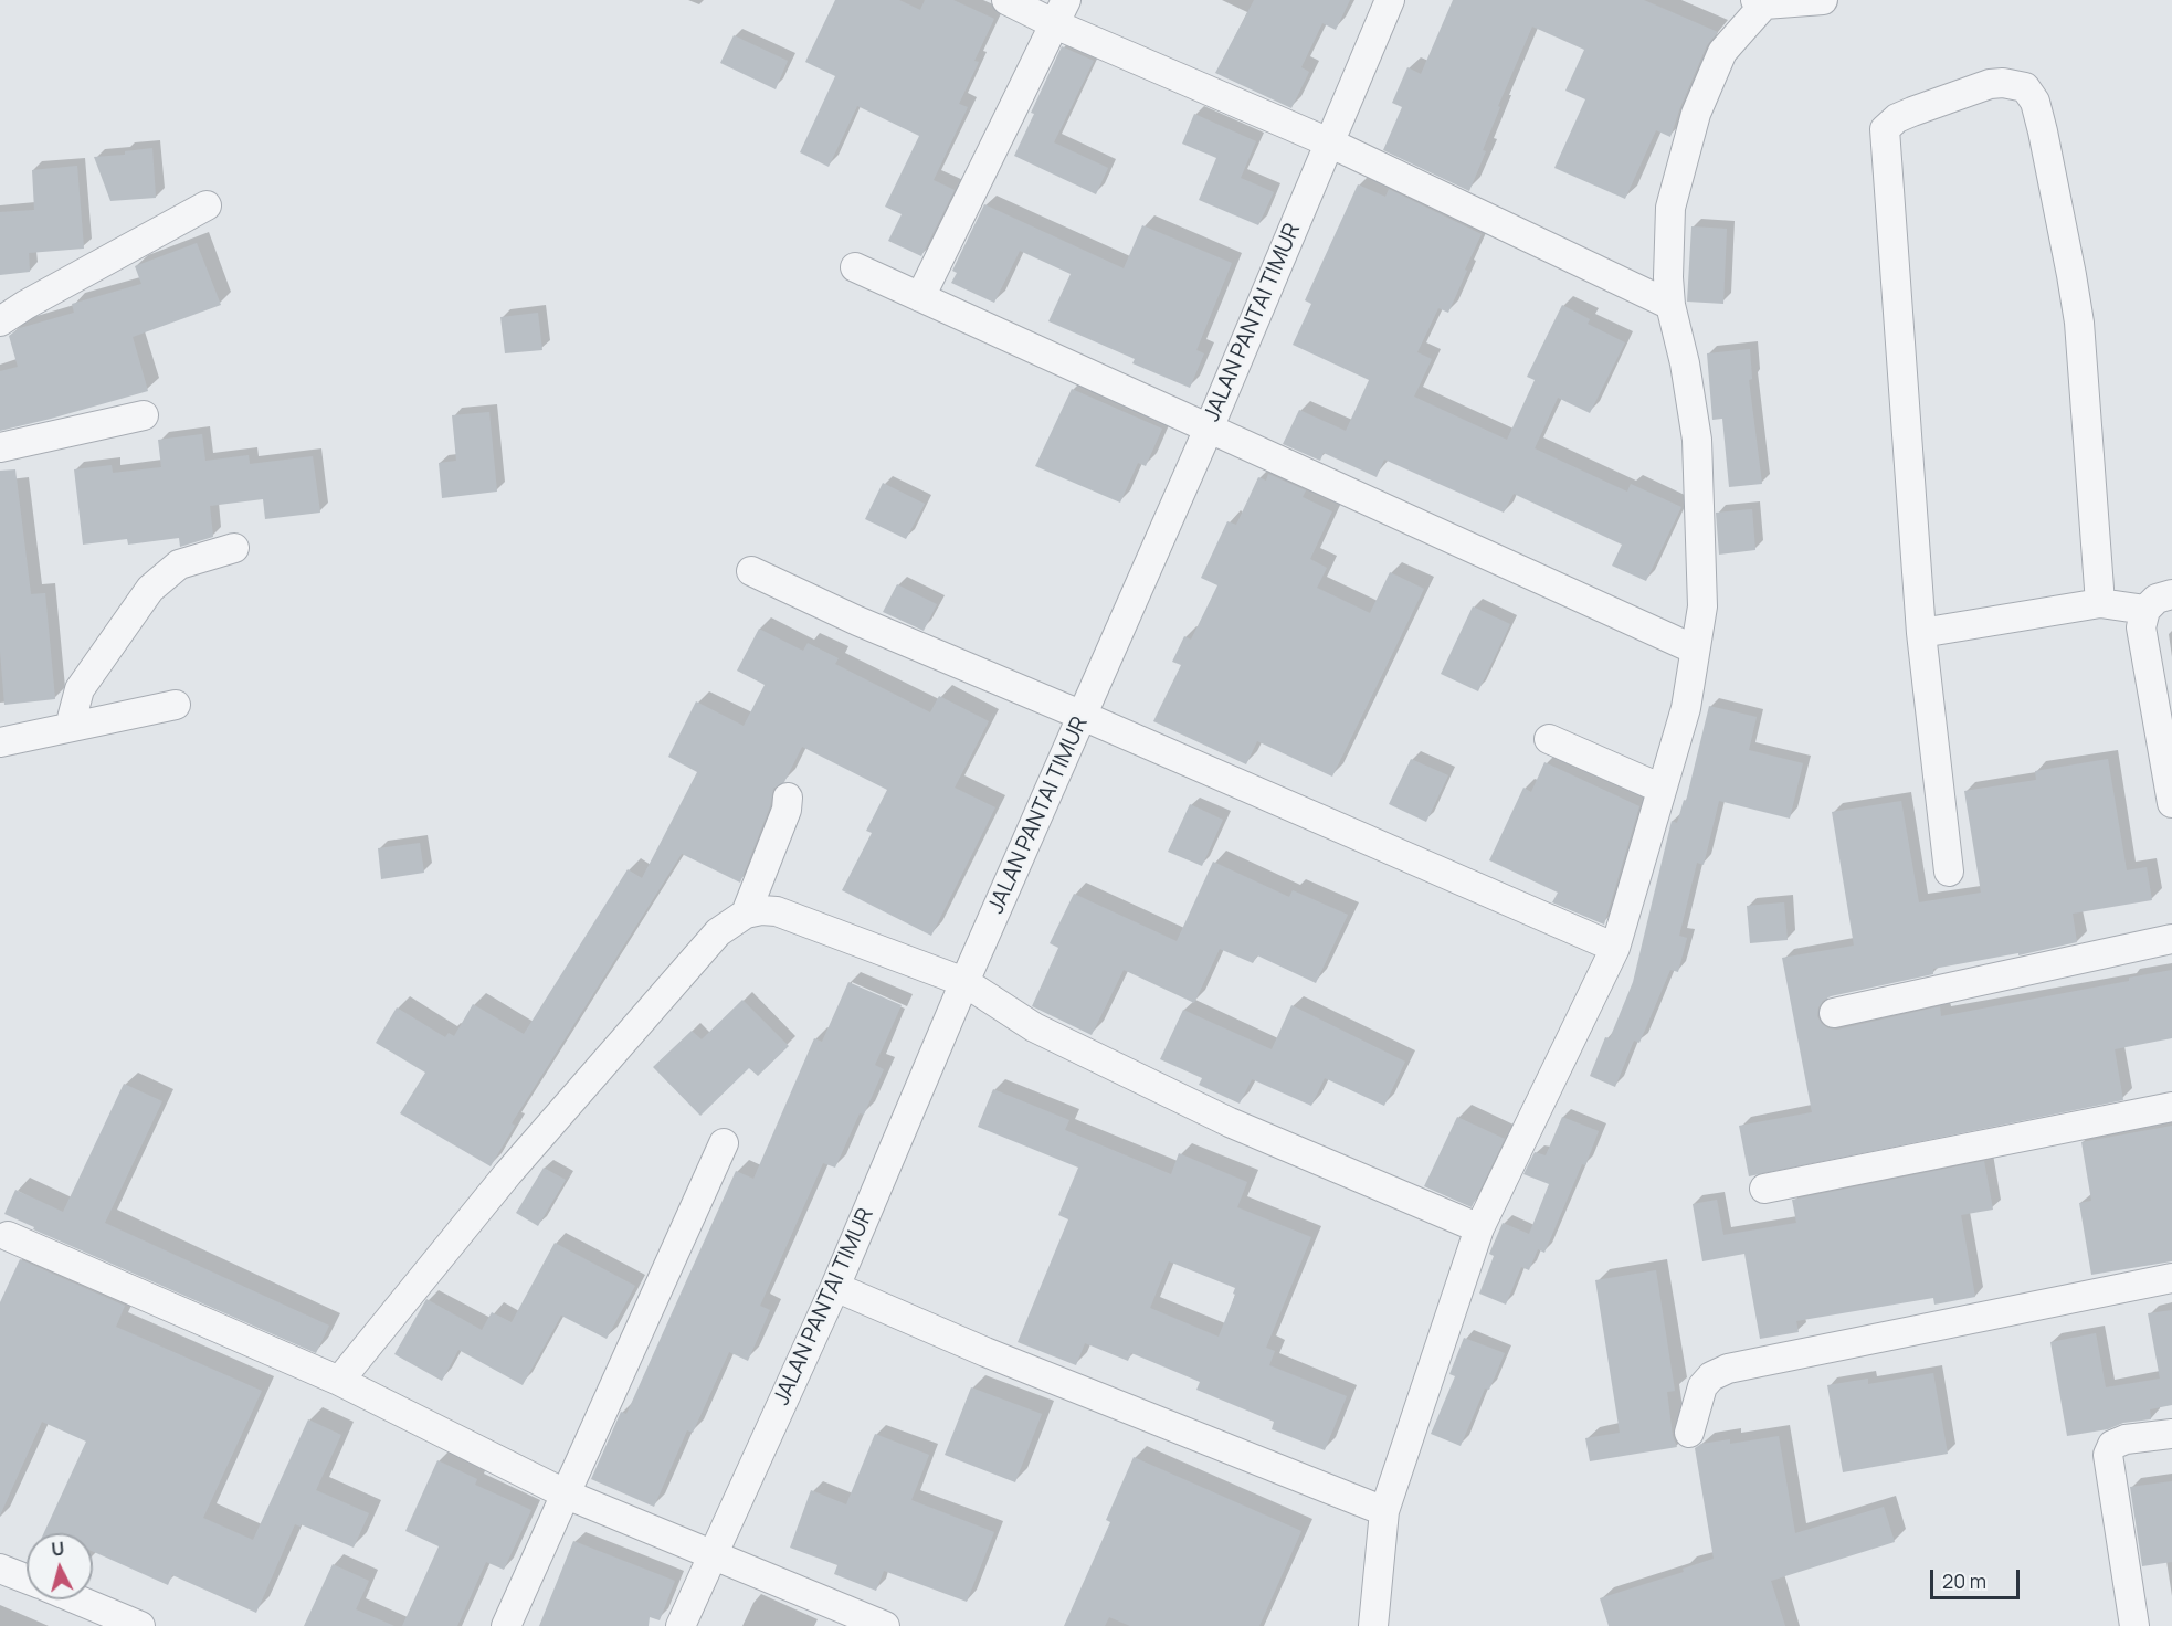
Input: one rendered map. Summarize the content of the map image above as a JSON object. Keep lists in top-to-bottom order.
{
  "streets": {
    "street": ["JALAN PANTAI TIMUR"]
  },
  "scale_bar": "20 m",
  "north": "top"
}
